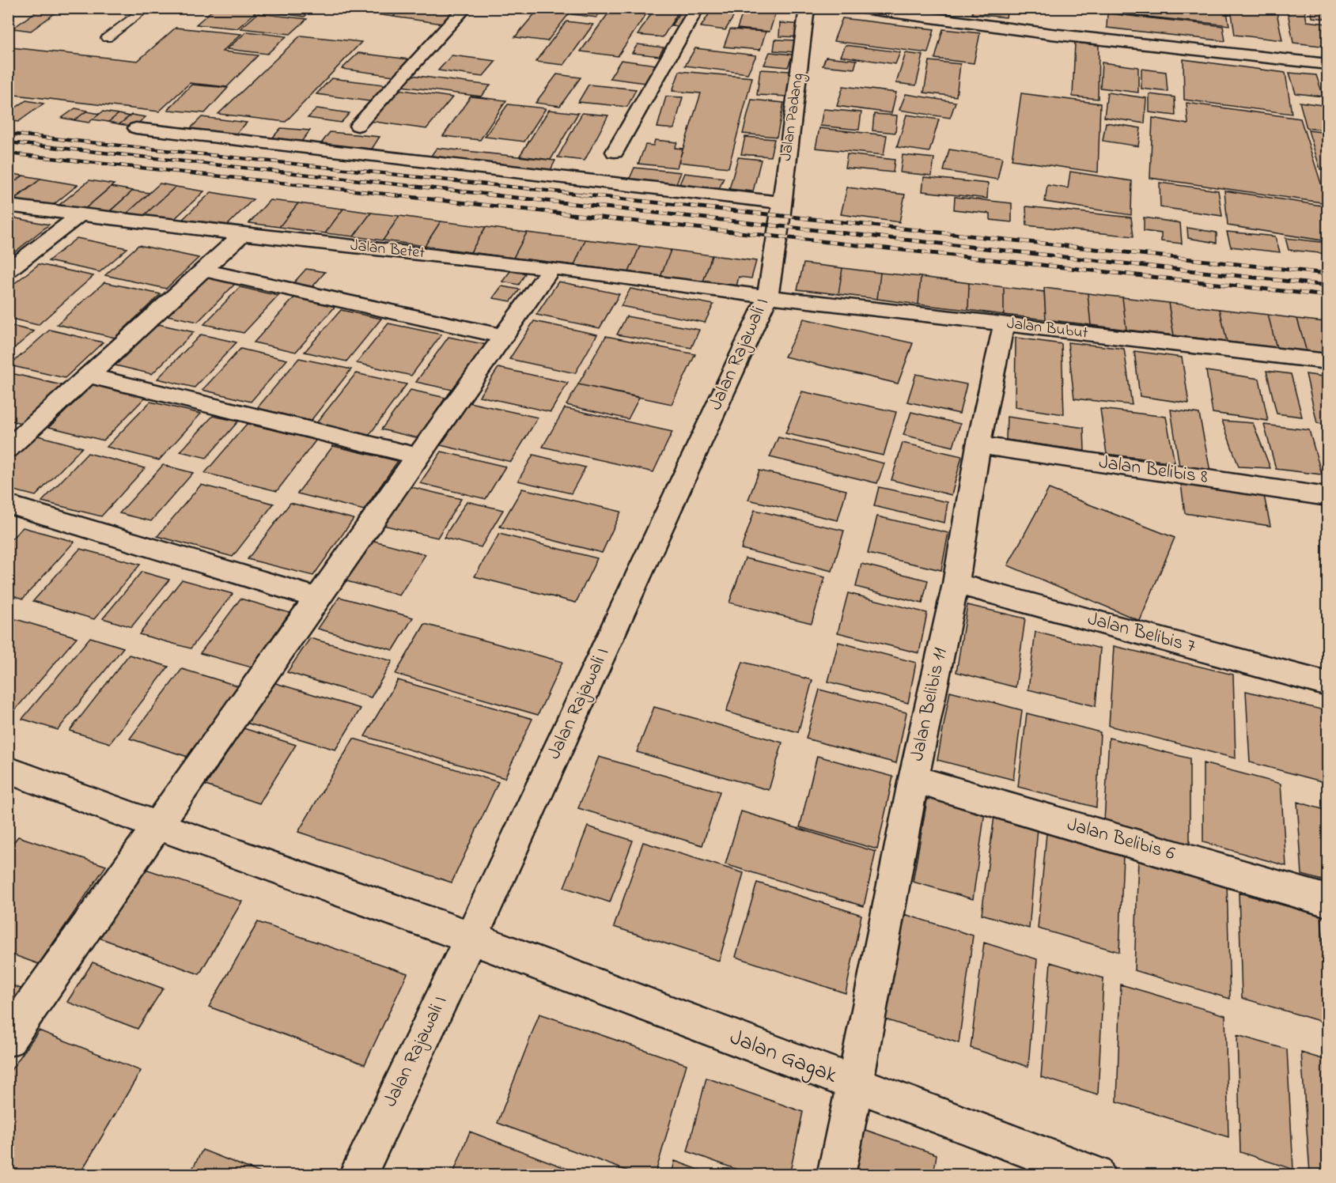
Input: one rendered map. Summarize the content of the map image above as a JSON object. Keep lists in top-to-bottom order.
{
  "streets": {
    "street": [
      "Jalan Padang",
      "Jalan Betet",
      "Jalan Bubut",
      "Jalan Rajawali I",
      "Jalan Belibis 8",
      "Jalan Belibis 7",
      "Jalan Belibis 11",
      "Jalan Belibis 6",
      "Jalan Gagak"
    ]
  },
  "crossings": [
    ["Jalan Padang", "Jalan Rajawali I"],
    ["Jalan Betet", "Jalan Bubut"],
    ["Jalan Betet", "Jalan Rajawali I"],
    ["Jalan Bubut", "Jalan Rajawali I"],
    ["Jalan Bubut", "Jalan Belibis 11"],
    ["Jalan Rajawali I", "Jalan Gagak"],
    ["Jalan Belibis 8", "Jalan Belibis 11"],
    ["Jalan Belibis 7", "Jalan Belibis 11"],
    ["Jalan Belibis 11", "Jalan Belibis 6"],
    ["Jalan Belibis 11", "Jalan Gagak"]
  ]
}
